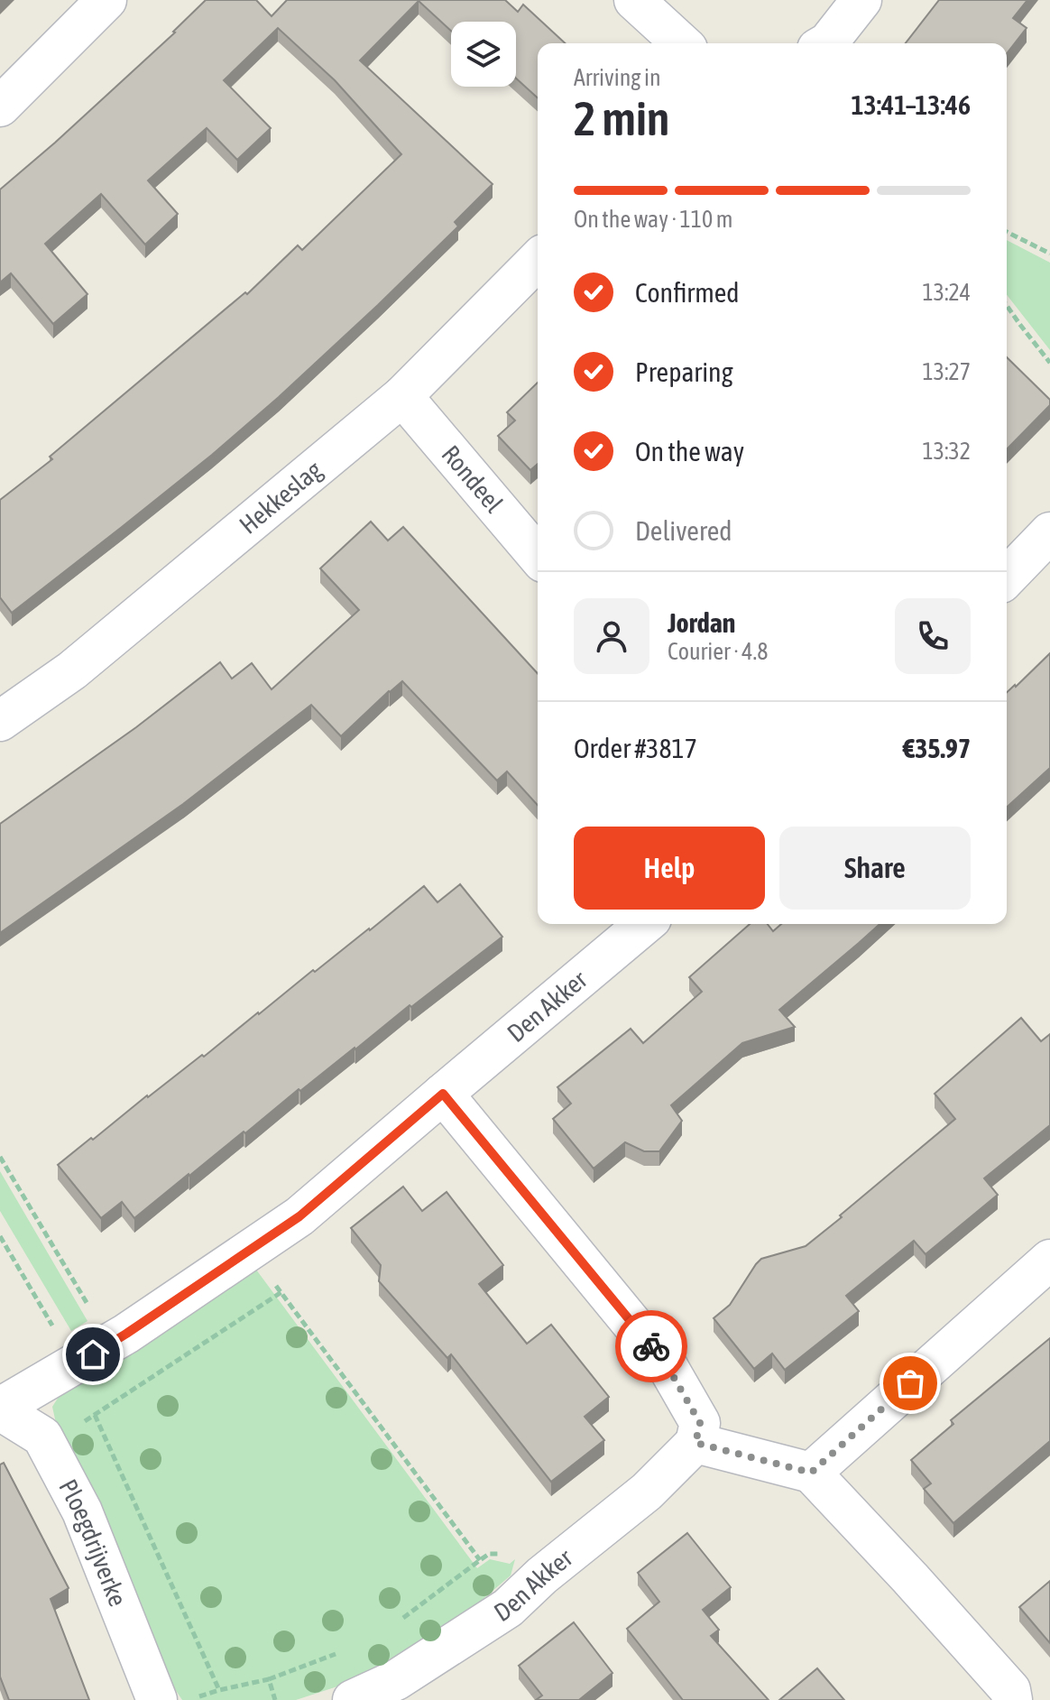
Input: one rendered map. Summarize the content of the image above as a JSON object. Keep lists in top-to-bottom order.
{
  "streets": {
    "street": [
      "Rondeel",
      "Hekkeslag",
      "Den Akker",
      "Ploegdrijverke"
    ]
  },
  "crossings": [
    ["Rondeel", "Hekkeslag"],
    ["Den Akker", "Ploegdrijverke"]
  ],
  "page": {
    "heading": ["2 min", "Arriving in", "13:41–13:46"],
    "panel": [
      "Jordan",
      "Courier · 4.8",
      "Order #3817",
      "€35.97"
    ],
    "bar": "On the way · 110 m",
    "list": [
      ["Confirmed", "13:24"],
      ["Preparing", "13:27"],
      ["On the way", "13:32"],
      "Delivered"
    ],
    "buttons": ["Help", "Share"]
  }
}
